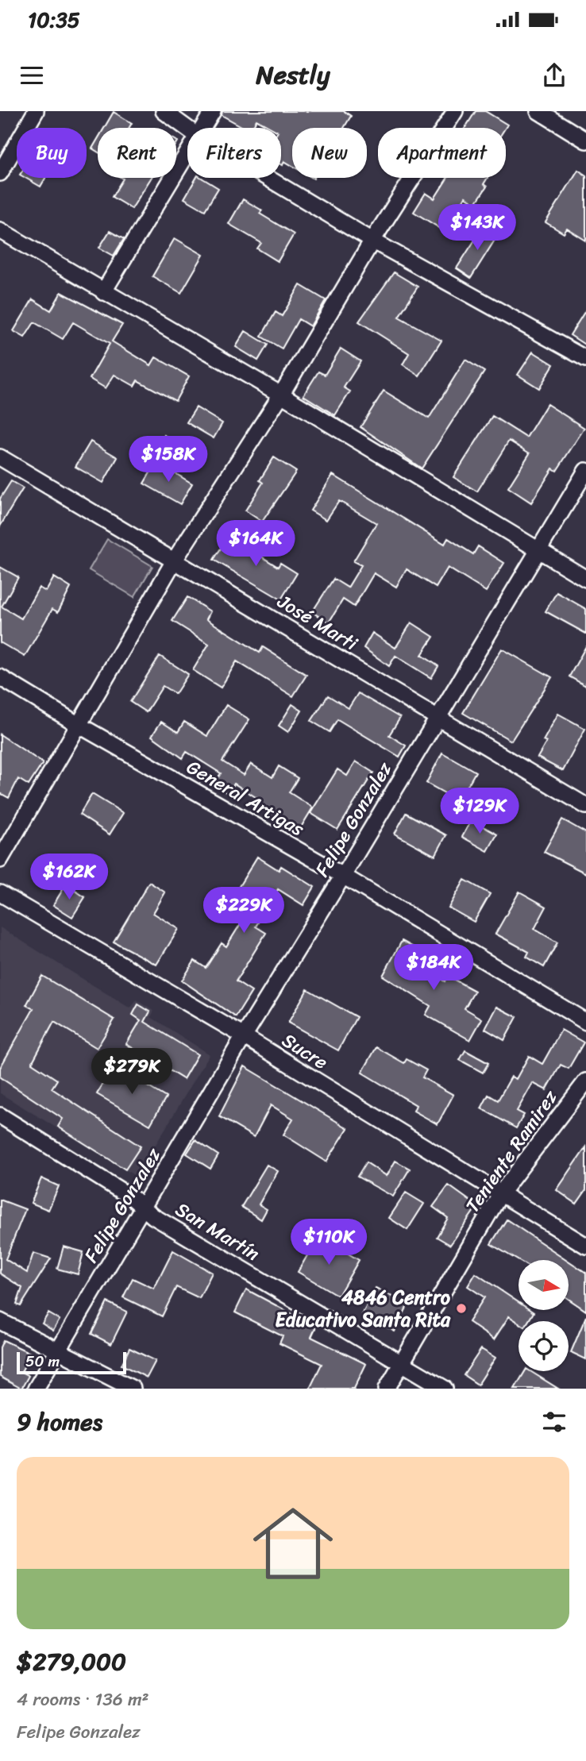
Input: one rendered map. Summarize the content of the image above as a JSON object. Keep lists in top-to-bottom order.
{
  "streets": {
    "street": [
      "José Marti",
      "General Artigas",
      "Felipe Gonzalez",
      "Sucre",
      "Teniente Ramirez",
      "San Martín"
    ]
  },
  "crossings": [
    ["José Marti", "Felipe Gonzalez"],
    ["General Artigas", "Felipe Gonzalez"],
    ["Felipe Gonzalez", "Sucre"],
    ["Felipe Gonzalez", "San Martín"],
    ["Sucre", "Teniente Ramirez"],
    ["Teniente Ramirez", "San Martín"]
  ],
  "places": ["4846 Centro Educativo Santa Rita"],
  "scale_bar": "50 m",
  "north": "right",
  "page": {
    "status": "10:35",
    "header": "Nestly",
    "chip": [
      "Buy",
      "Rent",
      "Filters",
      "New",
      "Apartment"
    ],
    "price": [
      "$143K",
      "$158K",
      "$164K",
      "$129K",
      "$162K",
      "$229K",
      "$184K",
      "$279K",
      "$110K"
    ],
    "scale": "50 m",
    "heading": "9 homes",
    "list": [
      {
        "name": "$279,000",
        "note": "4 rooms · 136 m² · Felipe Gonzalez"
      }
    ]
  }
}
